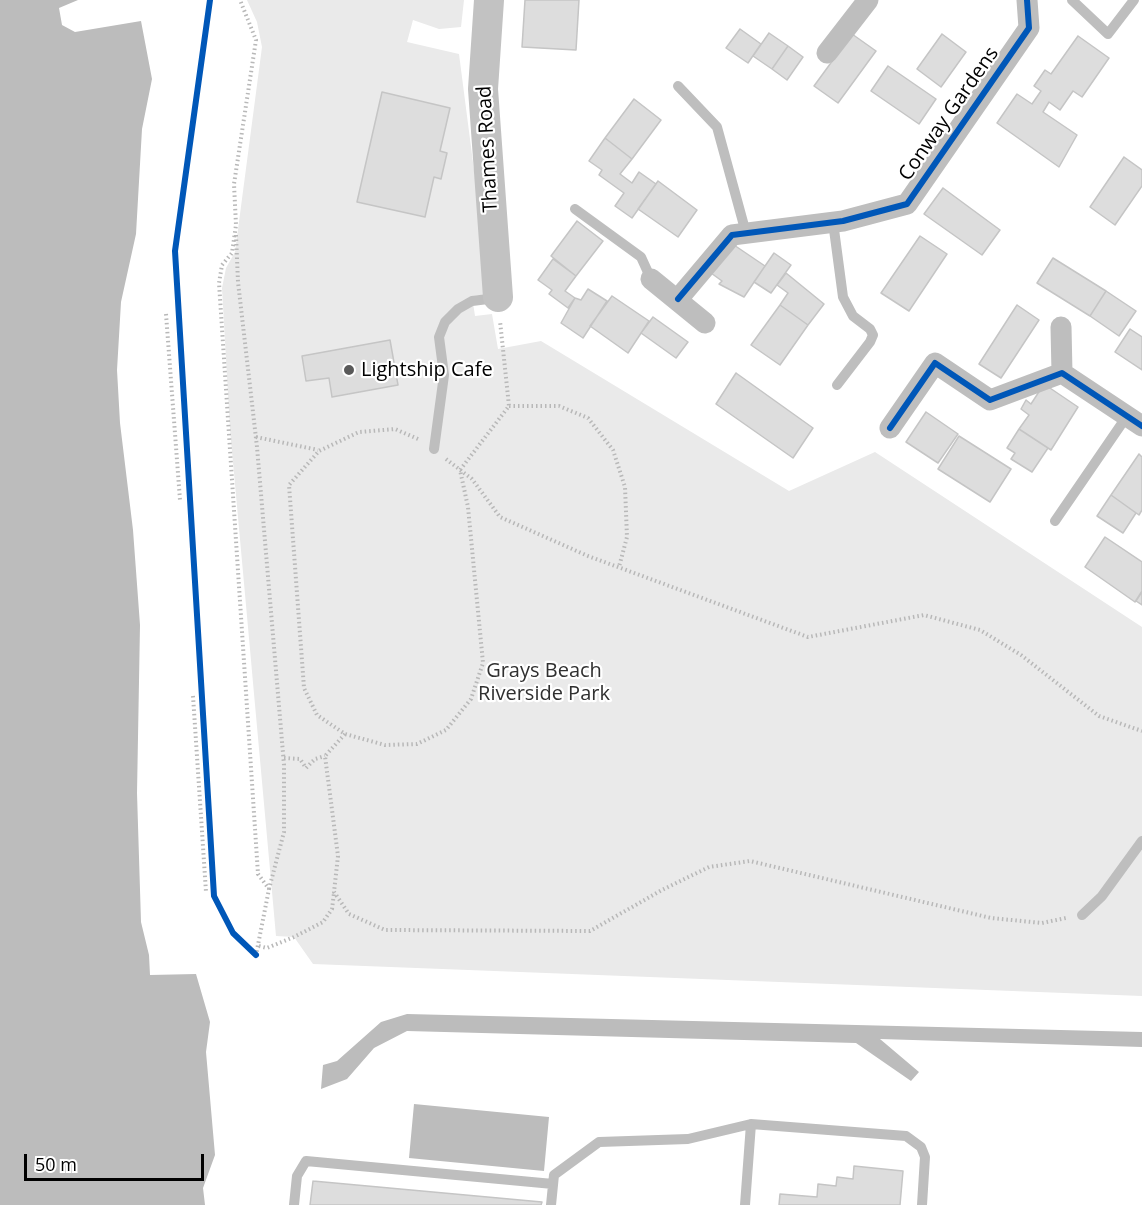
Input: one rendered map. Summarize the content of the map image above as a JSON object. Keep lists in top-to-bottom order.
{
  "streets": {
    "main road": ["Thames Road"],
    "street": ["Conway Gardens"]
  },
  "parks": ["Grays Beach Riverside Park"],
  "places": ["Lightship Cafe"],
  "scale_bar": "50 m"
}
